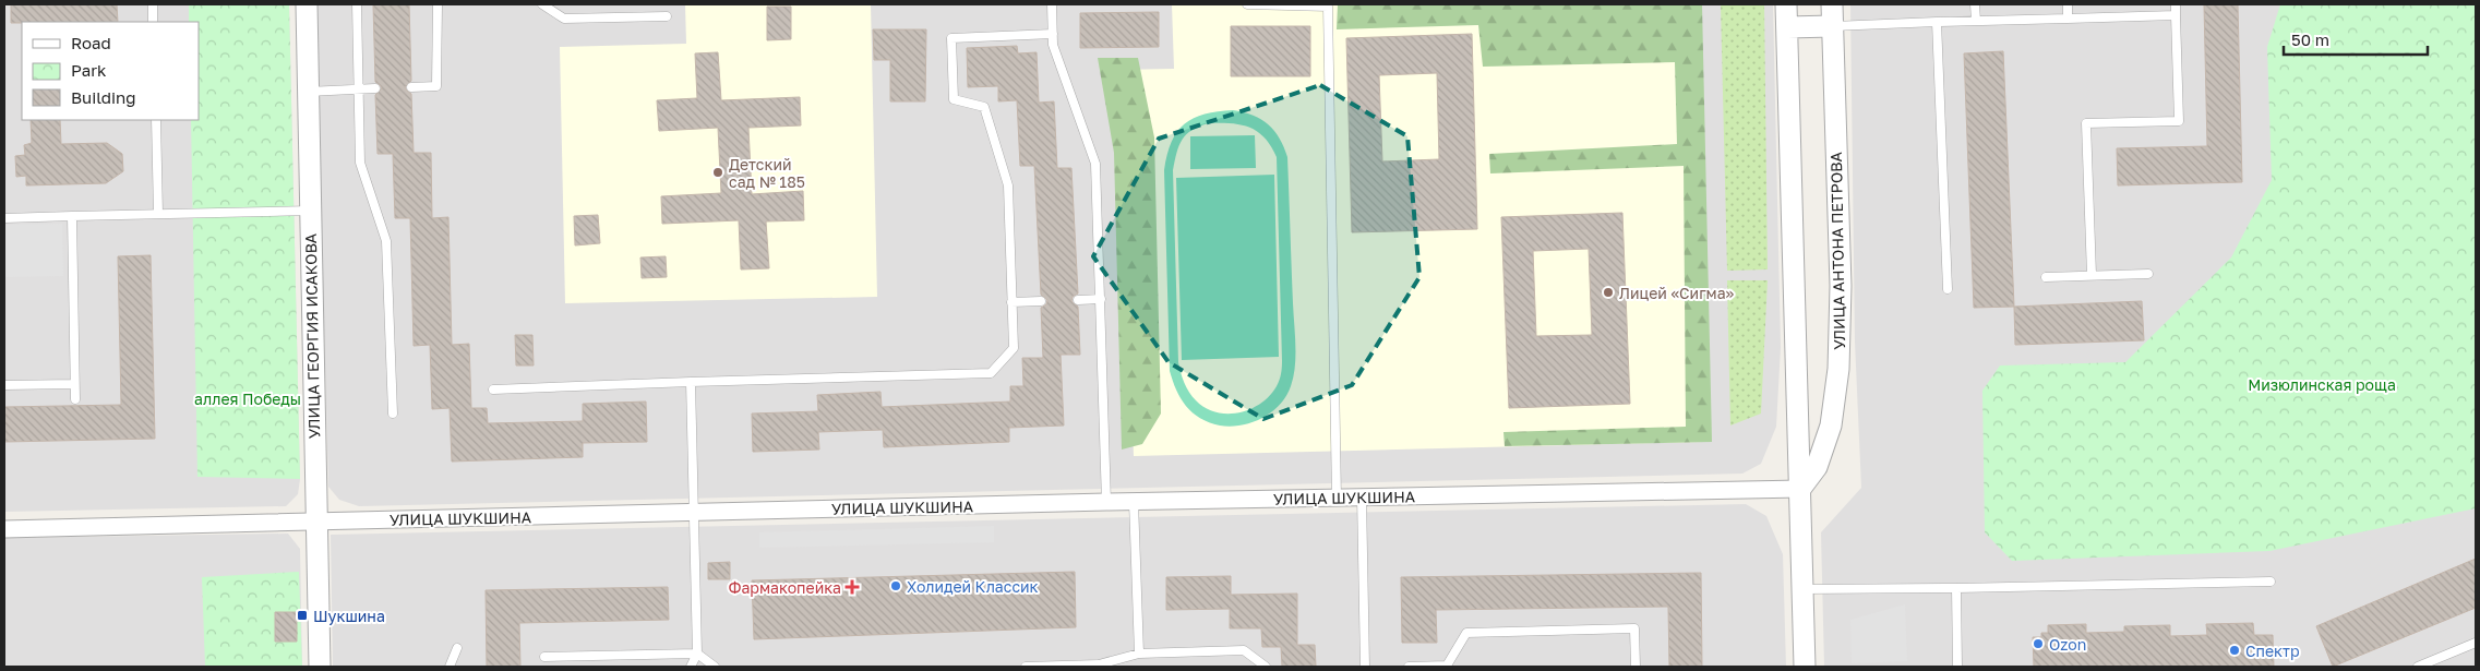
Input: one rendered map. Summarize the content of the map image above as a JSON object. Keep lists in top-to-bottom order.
{
  "streets": {
    "street": ["УЛИЦА АНТОНА ПЕТРОВА", "УЛИЦА ГЕОРГИЯ ИСАКОВА", "УЛИЦА ШУКШИНА"]
  },
  "crossings": [
    ["УЛИЦА АНТОНА ПЕТРОВА", "УЛИЦА ШУКШИНА"],
    ["УЛИЦА ГЕОРГИЯ ИСАКОВА", "УЛИЦА ШУКШИНА"]
  ],
  "parks": ["Мизюлинская роща", "аллея Победы"],
  "places": {
    "other": [
      "Детский сад № 185",
      "Лицей «Сигма»",
      "Холидей Классик",
      "Ozon",
      "Спектр"
    ],
    "health": ["Фармакопейка"],
    "transit": ["Шукшина"]
  },
  "legend": ["Road", "Park", "Building"],
  "scale_bar": "50 m"
}
